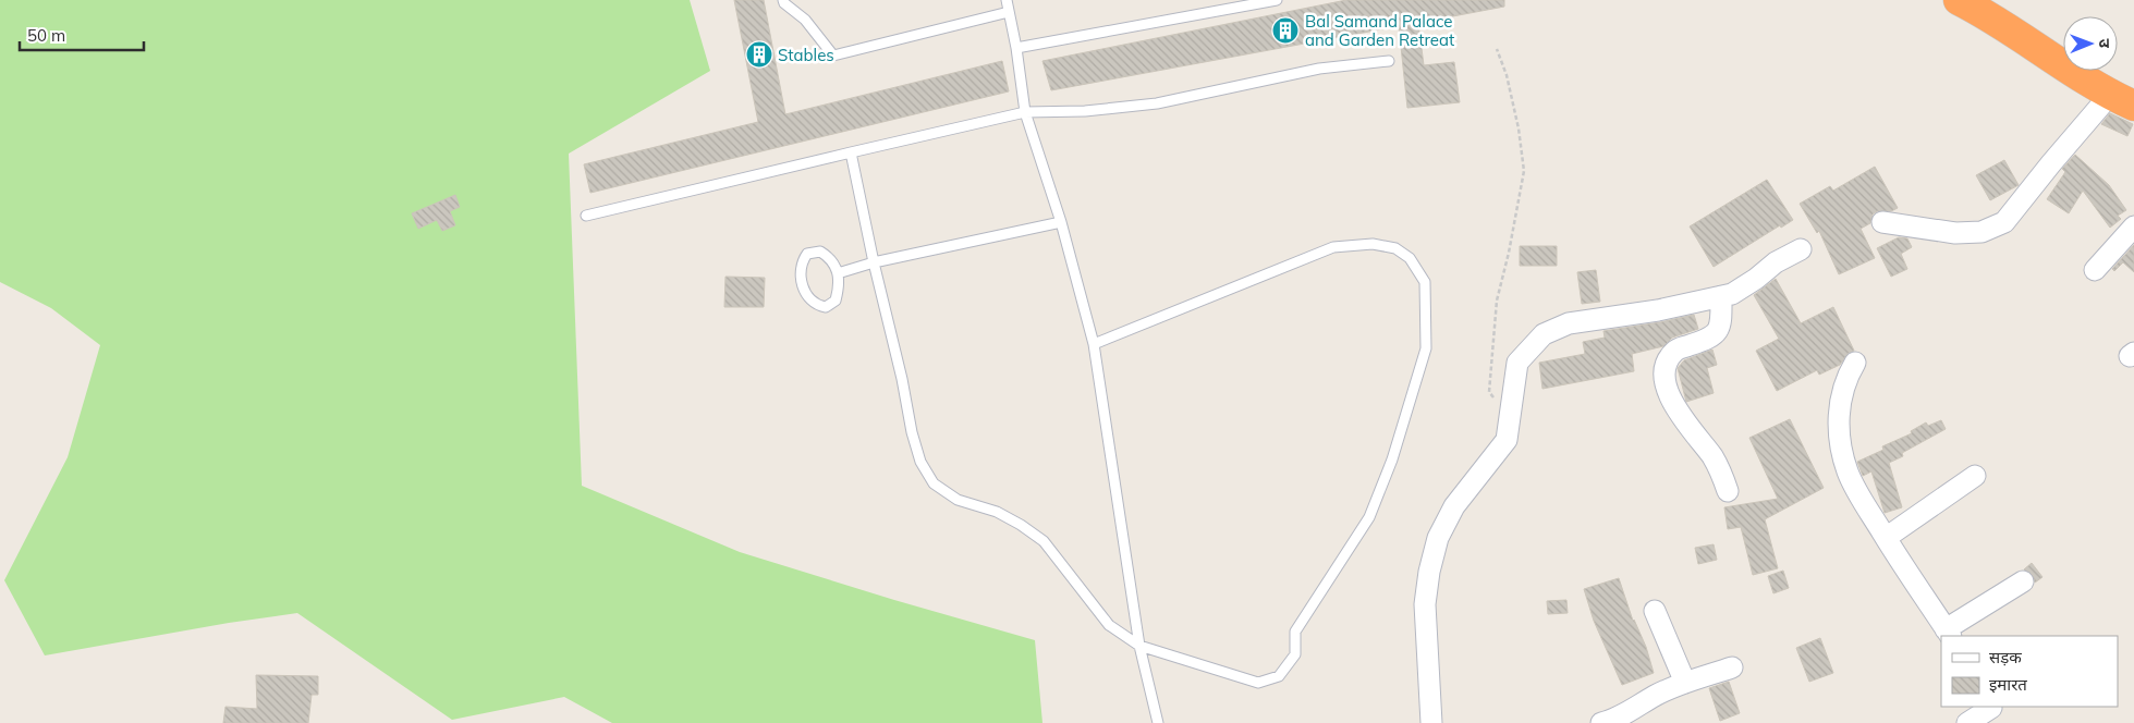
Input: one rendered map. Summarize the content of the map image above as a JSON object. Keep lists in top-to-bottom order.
{
  "places": {
    "building": ["Bal Samand Palace and Garden Retreat", "Stables"]
  },
  "legend": ["सड़क", "इमारत"],
  "scale_bar": "50 m",
  "north": "right"
}
